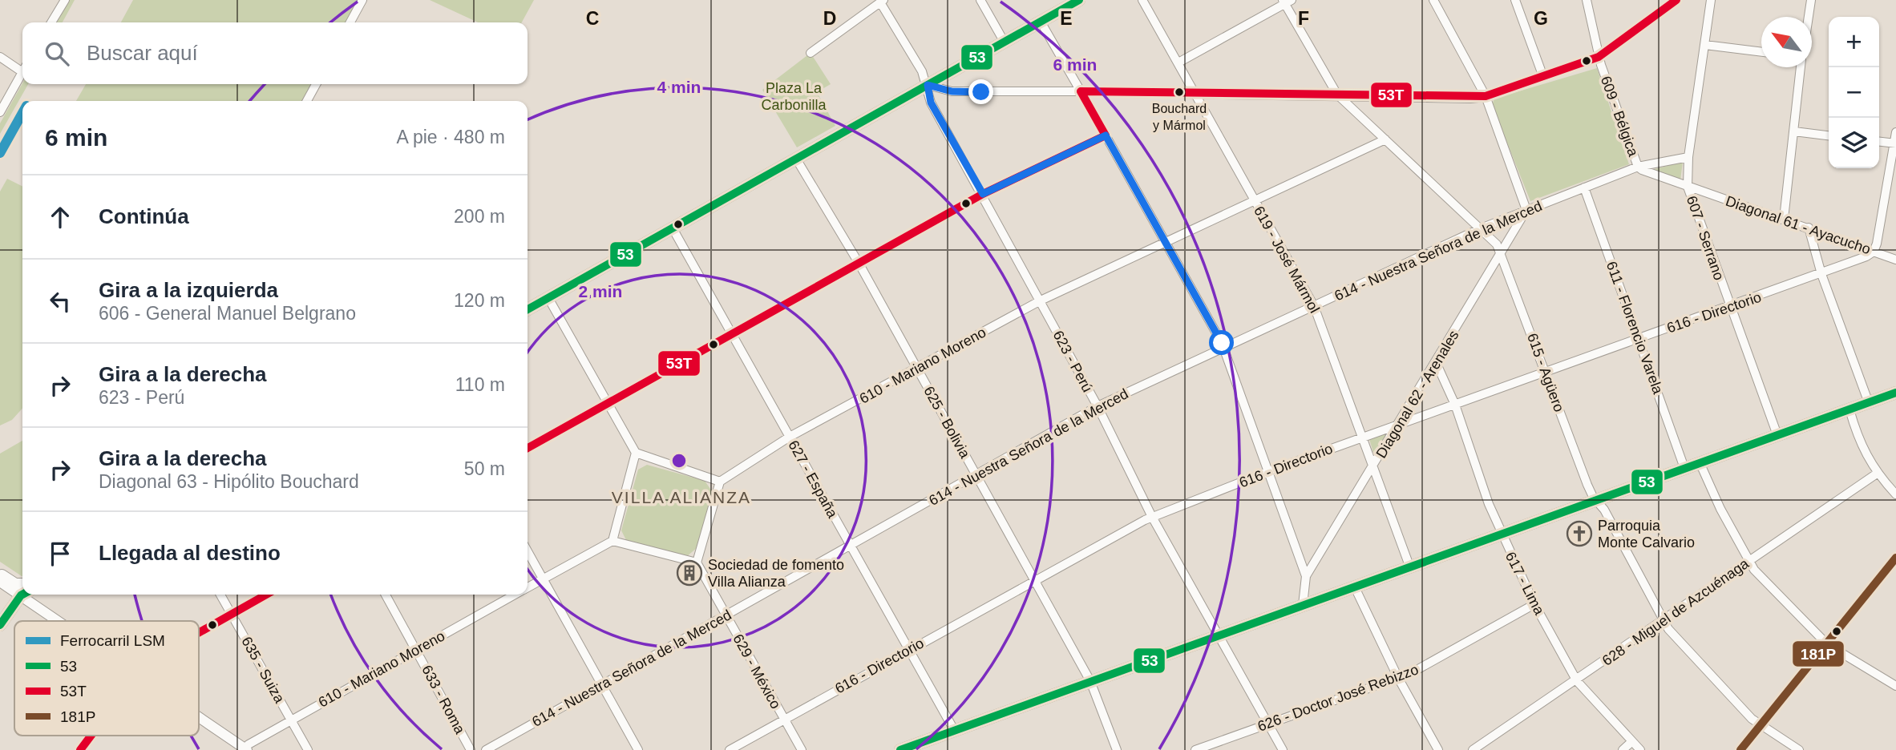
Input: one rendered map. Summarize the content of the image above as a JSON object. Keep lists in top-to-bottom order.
{
  "streets": {
    "street": [
      "609 - Bélgica",
      "Diagonal 61 - Ayacucho",
      "607 - Serrano",
      "614 - Nuestra Señora de la Merced",
      "619 - José Mármol",
      "616 - Directorio",
      "611 - Florencio Varela",
      "623 - Perú",
      "610 - Mariano Moreno",
      "615 - Agüero",
      "Diagonal 62 - Arenales",
      "625 - Bolivia",
      "627 - España",
      "617 - Lima",
      "628 - Miguel de Azcuénaga",
      "635 - Suiza",
      "629 - México",
      "626 - Doctor José Rebizzo",
      "633 - Roma"
    ]
  },
  "crossings": [
    ["609 - Bélgica", "Diagonal 61 - Ayacucho"],
    ["609 - Bélgica", "614 - Nuestra Señora de la Merced"],
    ["Diagonal 61 - Ayacucho", "607 - Serrano"],
    ["Diagonal 61 - Ayacucho", "614 - Nuestra Señora de la Merced"],
    ["Diagonal 61 - Ayacucho", "616 - Directorio"],
    ["607 - Serrano", "614 - Nuestra Señora de la Merced"],
    ["607 - Serrano", "616 - Directorio"],
    ["614 - Nuestra Señora de la Merced", "619 - José Mármol"],
    ["614 - Nuestra Señora de la Merced", "611 - Florencio Varela"],
    ["614 - Nuestra Señora de la Merced", "623 - Perú"],
    ["614 - Nuestra Señora de la Merced", "615 - Agüero"],
    ["614 - Nuestra Señora de la Merced", "Diagonal 62 - Arenales"],
    ["614 - Nuestra Señora de la Merced", "625 - Bolivia"],
    ["614 - Nuestra Señora de la Merced", "627 - España"],
    ["614 - Nuestra Señora de la Merced", "629 - México"],
    ["619 - José Mármol", "616 - Directorio"],
    ["619 - José Mármol", "610 - Mariano Moreno"],
    ["619 - José Mármol", "Diagonal 62 - Arenales"],
    ["616 - Directorio", "611 - Florencio Varela"],
    ["616 - Directorio", "623 - Perú"],
    ["616 - Directorio", "615 - Agüero"],
    ["616 - Directorio", "Diagonal 62 - Arenales"],
    ["616 - Directorio", "625 - Bolivia"],
    ["616 - Directorio", "627 - España"],
    ["616 - Directorio", "617 - Lima"],
    ["616 - Directorio", "629 - México"],
    ["623 - Perú", "610 - Mariano Moreno"],
    ["623 - Perú", "626 - Doctor José Rebizzo"],
    ["610 - Mariano Moreno", "615 - Agüero"],
    ["610 - Mariano Moreno", "625 - Bolivia"],
    ["610 - Mariano Moreno", "627 - España"],
    ["610 - Mariano Moreno", "635 - Suiza"],
    ["610 - Mariano Moreno", "633 - Roma"],
    ["615 - Agüero", "Diagonal 62 - Arenales"],
    ["615 - Agüero", "628 - Miguel de Azcuénaga"],
    ["Diagonal 62 - Arenales", "617 - Lima"],
    ["617 - Lima", "628 - Miguel de Azcuénaga"],
    ["617 - Lima", "626 - Doctor José Rebizzo"]
  ],
  "districts": ["VILLA ALIANZA"],
  "parks": ["Plaza La Carbonilla"],
  "places": {
    "other": ["Bouchard y Mármol"],
    "church": ["Parroquia Monte Calvario"],
    "building": ["Sociedad de fomento Villa Alianza"]
  },
  "lines": [
    "transit line 53",
    "transit line 53T",
    "rail line LSM",
    "transit line 181P"
  ],
  "legend": [
    "Ferrocarril LSM",
    "53",
    "53T",
    "181P"
  ],
  "north": "top left",
  "page": {
    "map_buttons": ["+", "−"],
    "search": "Buscar aquí",
    "heading": ["6 min", "A pie · 480 m"],
    "list": [
      ["Continúa", "200 m"],
      ["Gira a la izquierda", "606 - General Manuel Belgrano", "120 m"],
      ["Gira a la derecha", "623 - Perú", "110 m"],
      ["Gira a la derecha", "Diagonal 63 - Hipólito Bouchard", "50 m"],
      "Llegada al destino"
    ]
  },
  "grid": {
    "columns": [
      "C",
      "D",
      "E",
      "F",
      "G"
    ]
  },
  "rings": ["6 min", "4 min", "2 min"]
}
